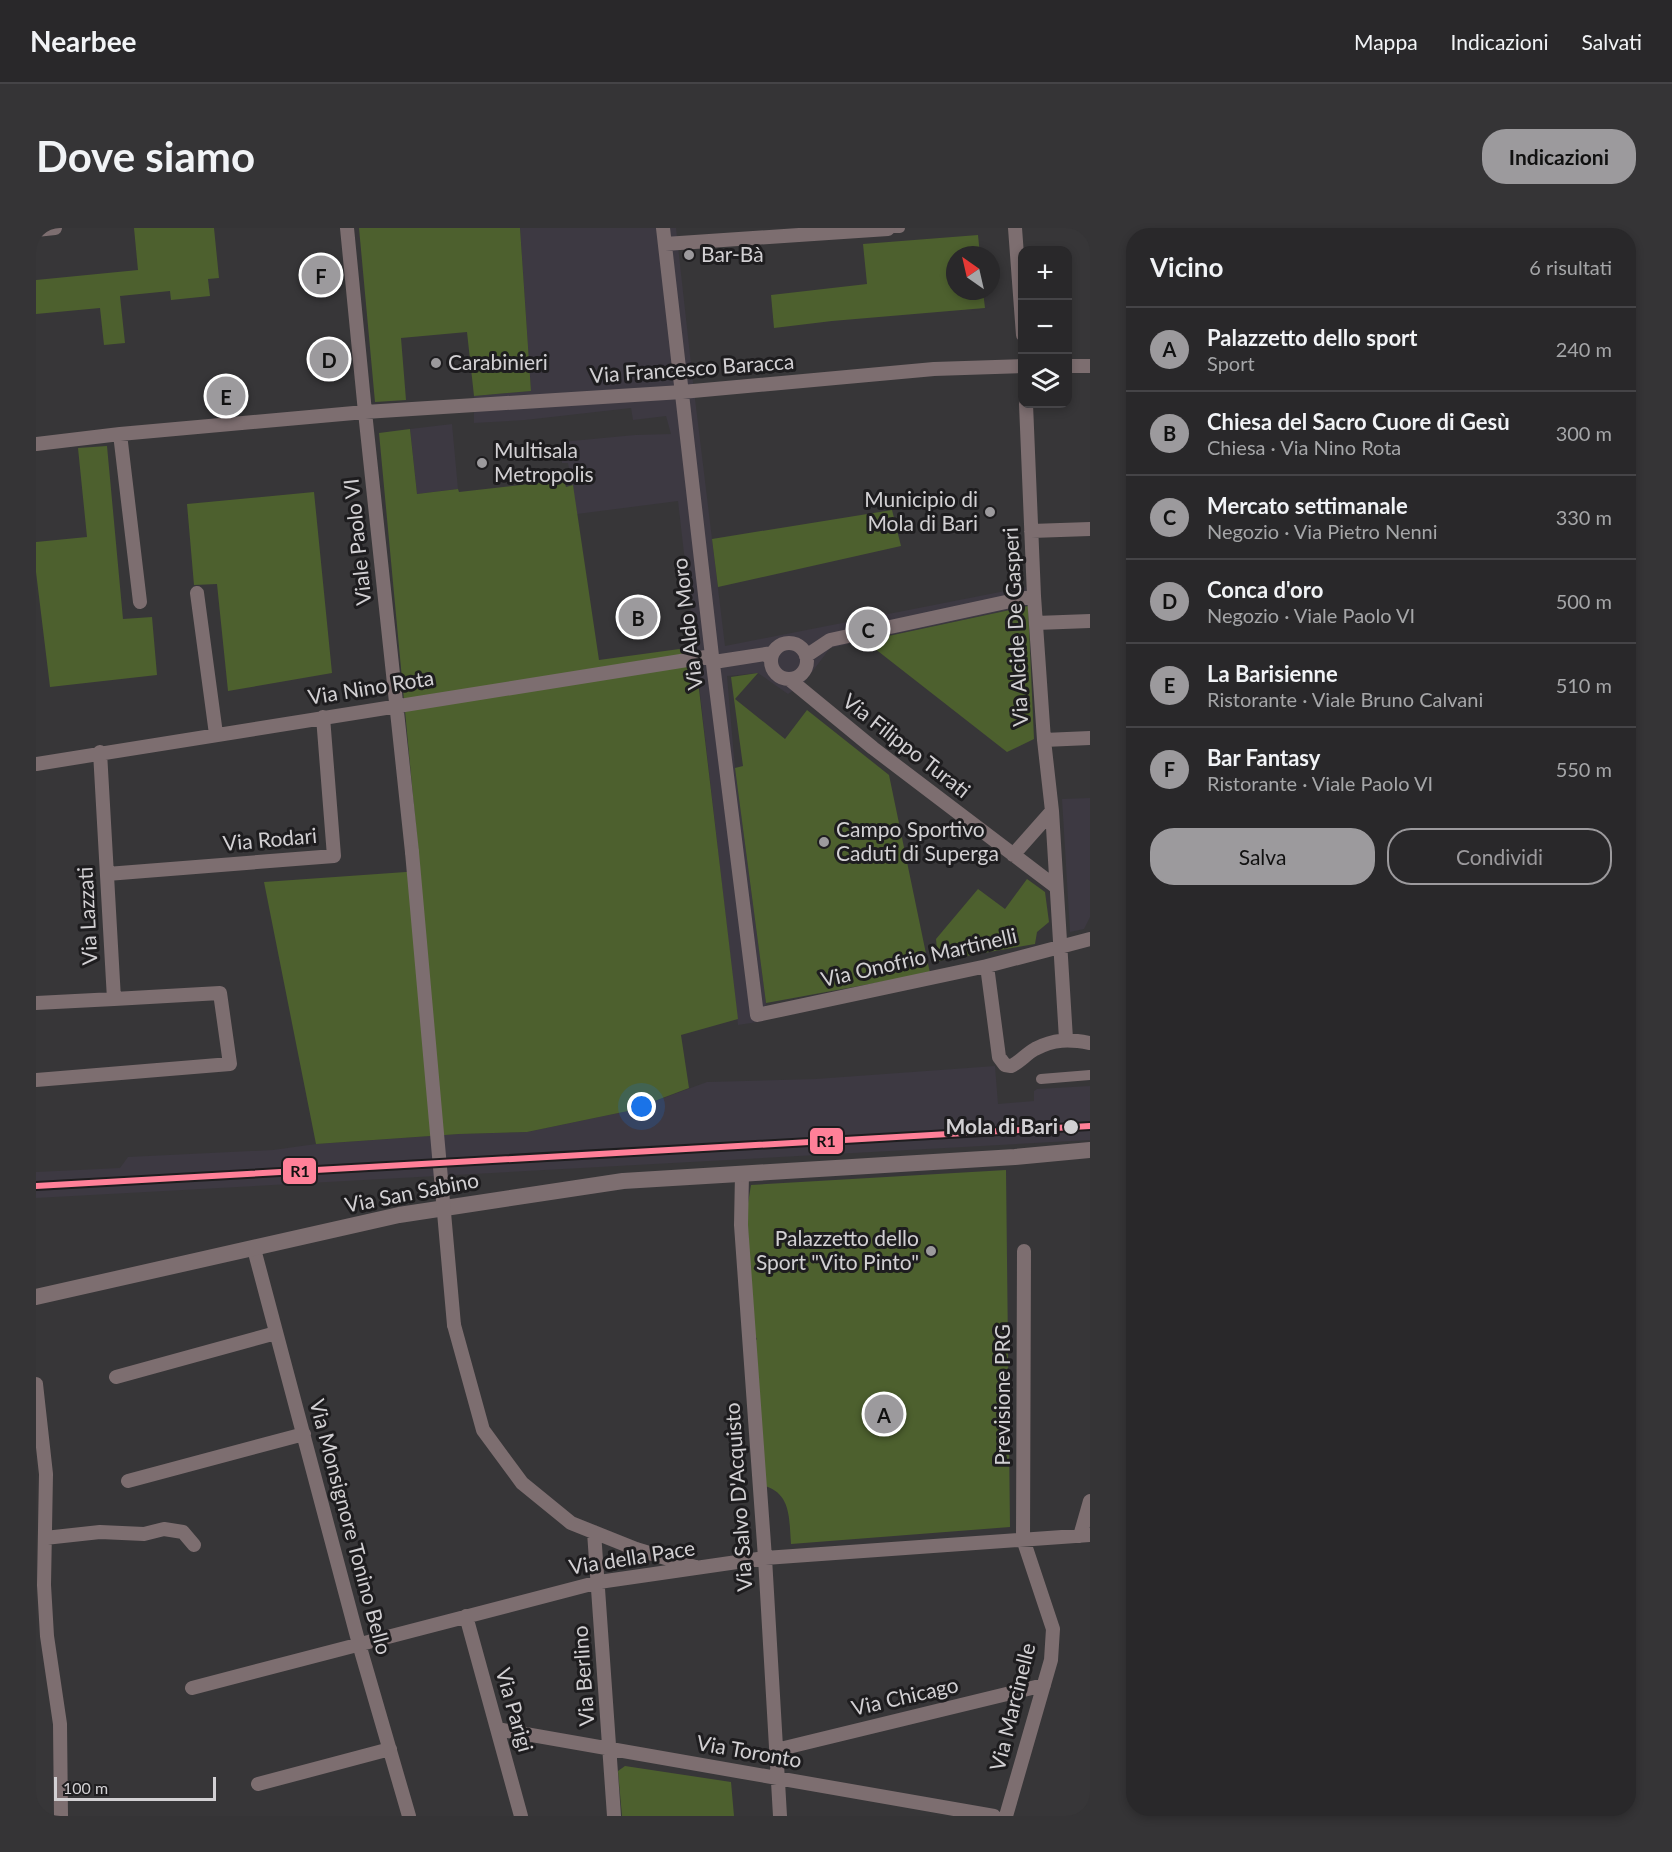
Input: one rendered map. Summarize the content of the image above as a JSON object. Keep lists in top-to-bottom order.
{
  "streets": {
    "street": [
      "Via Francesco Baracca",
      "Viale Paolo VI",
      "Via Aldo Moro",
      "Via Alcide De Gasperi",
      "Via Nino Rota",
      "Via Filippo Turati",
      "Via Rodari",
      "Via Lazzati",
      "Via Onofrio Martinelli",
      "Via San Sabino",
      "Previsione PRG",
      "Via Salvo D'Acquisto",
      "Via Monsignore Tonino Bello",
      "Via della Pace",
      "Via Berlino",
      "Via Chicago",
      "Via Marcinelle",
      "Via Parigi",
      "Via Toronto"
    ]
  },
  "crossings": [
    ["Via Francesco Baracca", "Viale Paolo VI"],
    ["Via Francesco Baracca", "Via Aldo Moro"],
    ["Viale Paolo VI", "Via Nino Rota"],
    ["Viale Paolo VI", "Via della Pace"],
    ["Viale Paolo VI", "Via Berlino"],
    ["Via Aldo Moro", "Via Nino Rota"],
    ["Via Aldo Moro", "Via Onofrio Martinelli"],
    ["Via Alcide De Gasperi", "Via Filippo Turati"],
    ["Via Alcide De Gasperi", "Via Onofrio Martinelli"],
    ["Via Nino Rota", "Via Filippo Turati"],
    ["Via Nino Rota", "Via Rodari"],
    ["Via Nino Rota", "Via Lazzati"],
    ["Via Rodari", "Via Lazzati"],
    ["Via San Sabino", "Via Salvo D'Acquisto"],
    ["Via San Sabino", "Via Monsignore Tonino Bello"],
    ["Previsione PRG", "Via della Pace"],
    ["Previsione PRG", "Via Marcinelle"],
    ["Via Salvo D'Acquisto", "Via della Pace"],
    ["Via Salvo D'Acquisto", "Via Chicago"],
    ["Via Salvo D'Acquisto", "Via Toronto"],
    ["Via Monsignore Tonino Bello", "Via della Pace"],
    ["Via della Pace", "Via Berlino"],
    ["Via della Pace", "Via Marcinelle"],
    ["Via della Pace", "Via Parigi"],
    ["Via Berlino", "Via Toronto"],
    ["Via Chicago", "Via Marcinelle"],
    ["Via Parigi", "Via Toronto"]
  ],
  "places": [
    "Bar-Bà",
    "Carabinieri",
    "Multisala Metropolis",
    "Municipio di Mola di Bari",
    "Campo Sportivo Caduti di Superga",
    "Mola di Bari",
    "Palazzetto dello Sport \"Vito Pinto\""
  ],
  "lines": ["transit line R1"],
  "scale_bar": "100 m",
  "north": "top left",
  "page": {
    "header": "Nearbee",
    "nav": ["Mappa", "Indicazioni", "Salvati"],
    "buttons": [
      "Indicazioni",
      ["Salva", "Condividi"]
    ],
    "title": "Dove siamo",
    "heading": ["Vicino", "6 risultati"],
    "map_buttons": ["+", "−"],
    "pins": [
      "F",
      "D",
      "E",
      "B",
      "C",
      "A"
    ],
    "list": [
      {
        "mark": "A",
        "name": "Palazzetto dello sport",
        "note": "Sport",
        "value": "240 m"
      },
      {
        "mark": "B",
        "name": "Chiesa del Sacro Cuore di Gesù",
        "note": "Chiesa · Via Nino Rota",
        "value": "300 m"
      },
      {
        "mark": "C",
        "name": "Mercato settimanale",
        "note": "Negozio · Via Pietro Nenni",
        "value": "330 m"
      },
      {
        "mark": "D",
        "name": "Conca d'oro",
        "note": "Negozio · Viale Paolo VI",
        "value": "500 m"
      },
      {
        "mark": "E",
        "name": "La Barisienne",
        "note": "Ristorante · Viale Bruno Calvani",
        "value": "510 m"
      },
      {
        "mark": "F",
        "name": "Bar Fantasy",
        "note": "Ristorante · Viale Paolo VI",
        "value": "550 m"
      }
    ],
    "scale": "100 m"
  }
}
